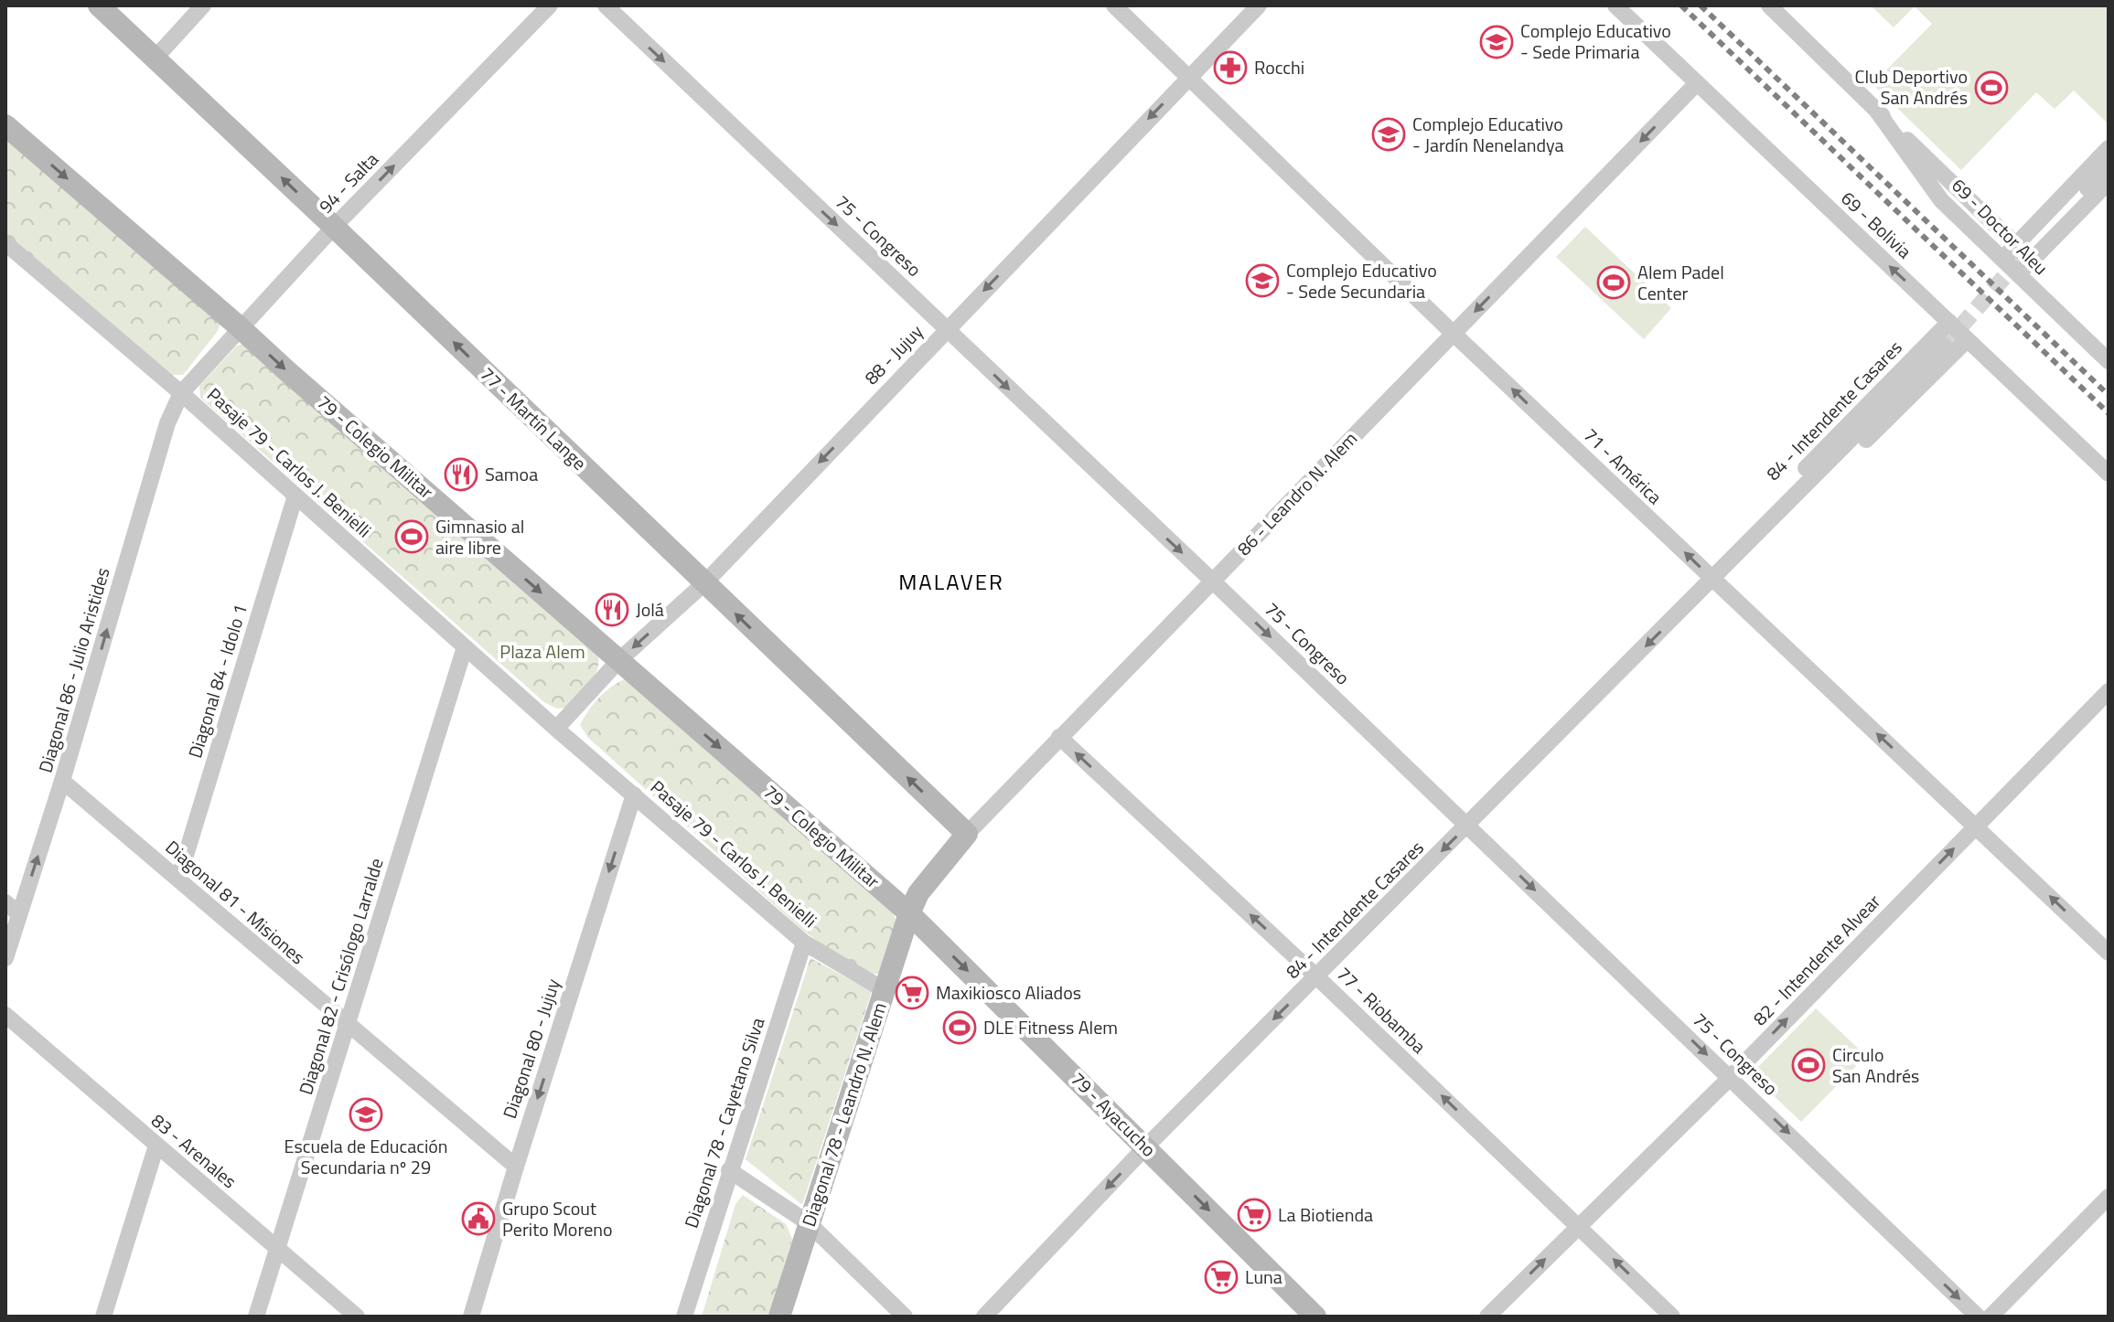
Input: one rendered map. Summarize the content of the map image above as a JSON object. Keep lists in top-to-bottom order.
{
  "streets": {
    "street": [
      "94 - Salta",
      "69 - Bolivia",
      "69 - Doctor Aleu",
      "75 - Congreso",
      "88 - Jujuy",
      "84 - Intendente Casares",
      "77 - Martín Lange",
      "79 - Colegio Militar",
      "Pasaje 79 - Carlos J. Benielli",
      "71 - América",
      "86 - Leandro N. Alem",
      "Diagonal 86 - Julio Aristides",
      "Diagonal 84 - Idolo 1",
      "Diagonal 81 - Misiones",
      "82 - Intendente Alvear",
      "Diagonal 82 - Crisólogo Larralde",
      "77 - Riobamba",
      "Diagonal 80 - Jujuy",
      "Diagonal 78 - Leandro N. Alem",
      "79 - Ayacucho",
      "Diagonal 78 - Cayetano Silva",
      "83 - Arenales"
    ]
  },
  "crossings": [
    ["94 - Salta", "77 - Martín Lange"],
    ["94 - Salta", "79 - Colegio Militar"],
    ["94 - Salta", "Pasaje 79 - Carlos J. Benielli"],
    ["94 - Salta", "Diagonal 86 - Julio Aristides"],
    ["69 - Bolivia", "84 - Intendente Casares"],
    ["69 - Bolivia", "86 - Leandro N. Alem"],
    ["75 - Congreso", "88 - Jujuy"],
    ["75 - Congreso", "84 - Intendente Casares"],
    ["75 - Congreso", "86 - Leandro N. Alem"],
    ["75 - Congreso", "82 - Intendente Alvear"],
    ["88 - Jujuy", "77 - Martín Lange"],
    ["88 - Jujuy", "79 - Colegio Militar"],
    ["88 - Jujuy", "Pasaje 79 - Carlos J. Benielli"],
    ["88 - Jujuy", "71 - América"],
    ["84 - Intendente Casares", "71 - América"],
    ["84 - Intendente Casares", "77 - Riobamba"],
    ["84 - Intendente Casares", "79 - Ayacucho"],
    ["77 - Martín Lange", "86 - Leandro N. Alem"],
    ["79 - Colegio Militar", "86 - Leandro N. Alem"],
    ["79 - Colegio Militar", "Diagonal 78 - Leandro N. Alem"],
    ["79 - Colegio Militar", "79 - Ayacucho"],
    ["Pasaje 79 - Carlos J. Benielli", "Diagonal 86 - Julio Aristides"],
    ["Pasaje 79 - Carlos J. Benielli", "Diagonal 84 - Idolo 1"],
    ["Pasaje 79 - Carlos J. Benielli", "Diagonal 82 - Crisólogo Larralde"],
    ["Pasaje 79 - Carlos J. Benielli", "Diagonal 80 - Jujuy"],
    ["Pasaje 79 - Carlos J. Benielli", "Diagonal 78 - Leandro N. Alem"],
    ["Pasaje 79 - Carlos J. Benielli", "Diagonal 78 - Cayetano Silva"],
    ["71 - América", "86 - Leandro N. Alem"],
    ["71 - América", "82 - Intendente Alvear"],
    ["86 - Leandro N. Alem", "77 - Riobamba"],
    ["86 - Leandro N. Alem", "Diagonal 78 - Leandro N. Alem"],
    ["86 - Leandro N. Alem", "79 - Ayacucho"],
    ["Diagonal 86 - Julio Aristides", "Diagonal 81 - Misiones"],
    ["Diagonal 84 - Idolo 1", "Diagonal 81 - Misiones"],
    ["Diagonal 81 - Misiones", "Diagonal 82 - Crisólogo Larralde"],
    ["Diagonal 81 - Misiones", "Diagonal 80 - Jujuy"],
    ["82 - Intendente Alvear", "77 - Riobamba"],
    ["Diagonal 82 - Crisólogo Larralde", "83 - Arenales"],
    ["Diagonal 78 - Leandro N. Alem", "79 - Ayacucho"]
  ],
  "one_way": [
    "94 - Salta",
    "69 - Bolivia",
    "75 - Congreso",
    "88 - Jujuy",
    "84 - Intendente Casares",
    "77 - Martín Lange",
    "79 - Colegio Militar",
    "71 - América",
    "Diagonal 86 - Julio Aristides",
    "82 - Intendente Alvear",
    "77 - Riobamba",
    "Diagonal 80 - Jujuy",
    "79 - Ayacucho"
  ],
  "districts": ["MALAVER"],
  "parks": ["Plaza Alem"],
  "places": {
    "school or university": [
      "Complejo Educativo - Sede Primaria",
      "Complejo Educativo - Jardín Nenelandya",
      "Complejo Educativo - Sede Secundaria",
      "Escuela de Educación Secundaria nº 29"
    ],
    "pharmacy": ["Rocchi"],
    "sports": [
      "Club Deportivo San Andrés",
      "Alem Padel Center",
      "Gimnasio al aire libre",
      "DLE Fitness Alem",
      "Circulo San Andrés"
    ],
    "restaurant": ["Samoa", "Jolá"],
    "supermarket": ["Maxikiosco Aliados", "La Biotienda", "Luna"],
    "public building": ["Grupo Scout Perito Moreno"]
  }
}
